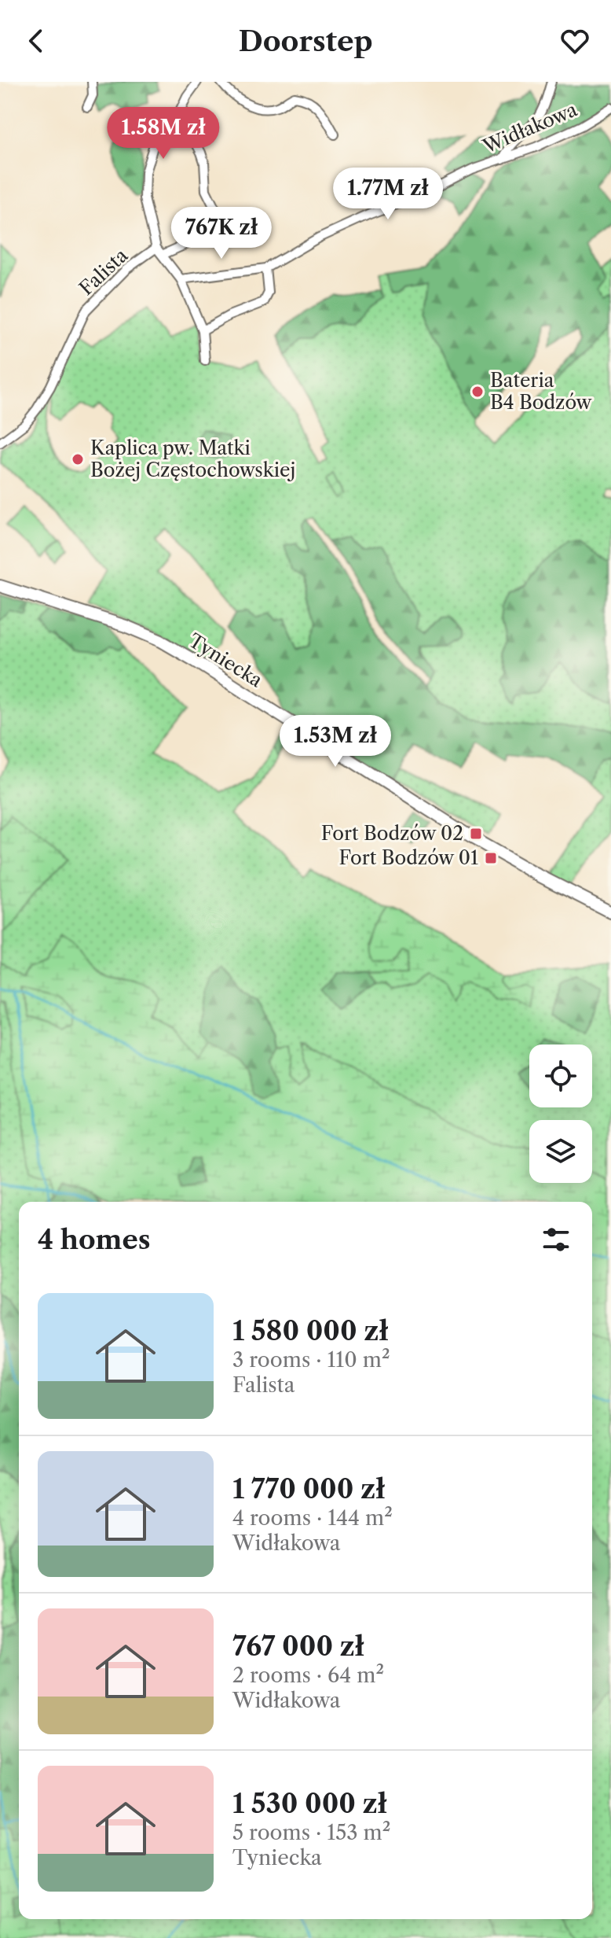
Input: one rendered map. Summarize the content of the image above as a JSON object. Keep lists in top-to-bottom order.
{
  "streets": {
    "street": ["Widłakowa", "Falista", "Tyniecka"]
  },
  "places": {
    "other": ["Bateria B4 Bodzów", "Kaplica pw. Matki Bożej Częstochowskiej"],
    "transit": ["Fort Bodzów 02", "Fort Bodzów 01"]
  },
  "page": {
    "header": "Doorstep",
    "price": [
      "1.58M zł",
      "1.77M zł",
      "767K zł",
      "1.53M zł"
    ],
    "heading": "4 homes",
    "list": [
      {
        "name": "1 580 000 zł",
        "note": "3 rooms · 110 m² · Falista"
      },
      {
        "name": "1 770 000 zł",
        "note": "4 rooms · 144 m² · Widłakowa"
      },
      {
        "name": "767 000 zł",
        "note": "2 rooms · 64 m² · Widłakowa"
      },
      {
        "name": "1 530 000 zł",
        "note": "5 rooms · 153 m² · Tyniecka"
      }
    ]
  }
}
